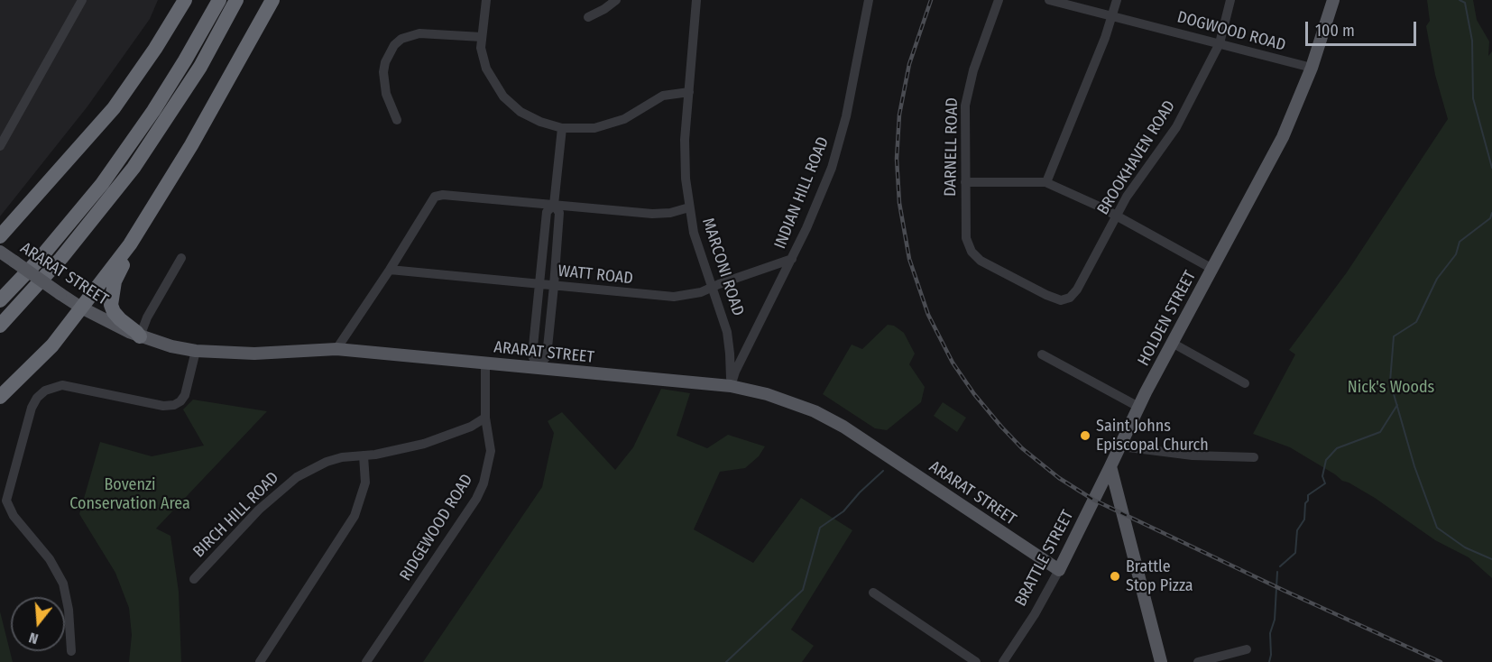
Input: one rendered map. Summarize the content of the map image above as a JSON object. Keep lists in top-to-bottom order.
{
  "streets": {
    "main road": ["ARARAT STREET", "HOLDEN STREET", "BRATTLE STREET"],
    "street": [
      "DOGWOOD ROAD",
      "DARNELL ROAD",
      "BROOKHAVEN ROAD",
      "INDIAN HILL ROAD",
      "MARCONI ROAD",
      "WATT ROAD",
      "BIRCH HILL ROAD",
      "RIDGEWOOD ROAD"
    ]
  },
  "crossings": [
    ["DOGWOOD ROAD", "BROOKHAVEN ROAD"],
    ["DOGWOOD ROAD", "HOLDEN STREET"],
    ["DARNELL ROAD", "BROOKHAVEN ROAD"],
    ["INDIAN HILL ROAD", "MARCONI ROAD"],
    ["INDIAN HILL ROAD", "ARARAT STREET"],
    ["INDIAN HILL ROAD", "WATT ROAD"],
    ["MARCONI ROAD", "ARARAT STREET"],
    ["MARCONI ROAD", "WATT ROAD"],
    ["ARARAT STREET", "RIDGEWOOD ROAD"],
    ["ARARAT STREET", "BRATTLE STREET"],
    ["HOLDEN STREET", "BRATTLE STREET"],
    ["BIRCH HILL ROAD", "RIDGEWOOD ROAD"]
  ],
  "parks": ["Nick's Woods", "Bovenzi Conservation Area"],
  "places": ["Saint Johns Episcopal Church", "Brattle Stop Pizza"],
  "scale_bar": "100 m",
  "north": "bottom"
}
